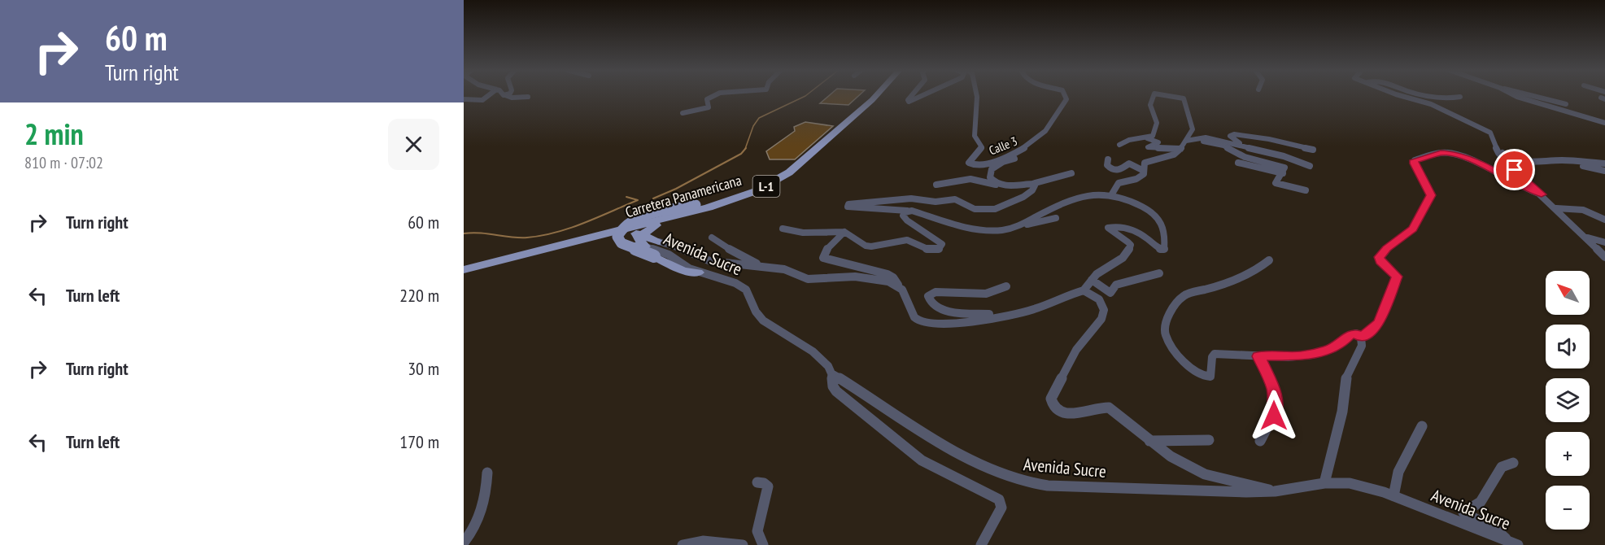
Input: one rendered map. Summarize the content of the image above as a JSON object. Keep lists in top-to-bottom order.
{
  "streets": {
    "main road": ["L-1", "Carretera Panamericana"],
    "street": ["Calle 3", "Avenida Sucre"]
  },
  "crossings": [
    ["L-1", "Carretera Panamericana"]
  ],
  "north": "top left",
  "page": {
    "turn": ["60 m", "Turn right"],
    "heading": ["2 min", "810 m · 07:02"],
    "list": [
      {
        "name": "Turn right",
        "value": "60 m"
      },
      {
        "name": "Turn left",
        "value": "220 m"
      },
      {
        "name": "Turn right",
        "value": "30 m"
      },
      {
        "name": "Turn left",
        "value": "170 m"
      }
    ],
    "map_buttons": ["+", "−"]
  }
}
